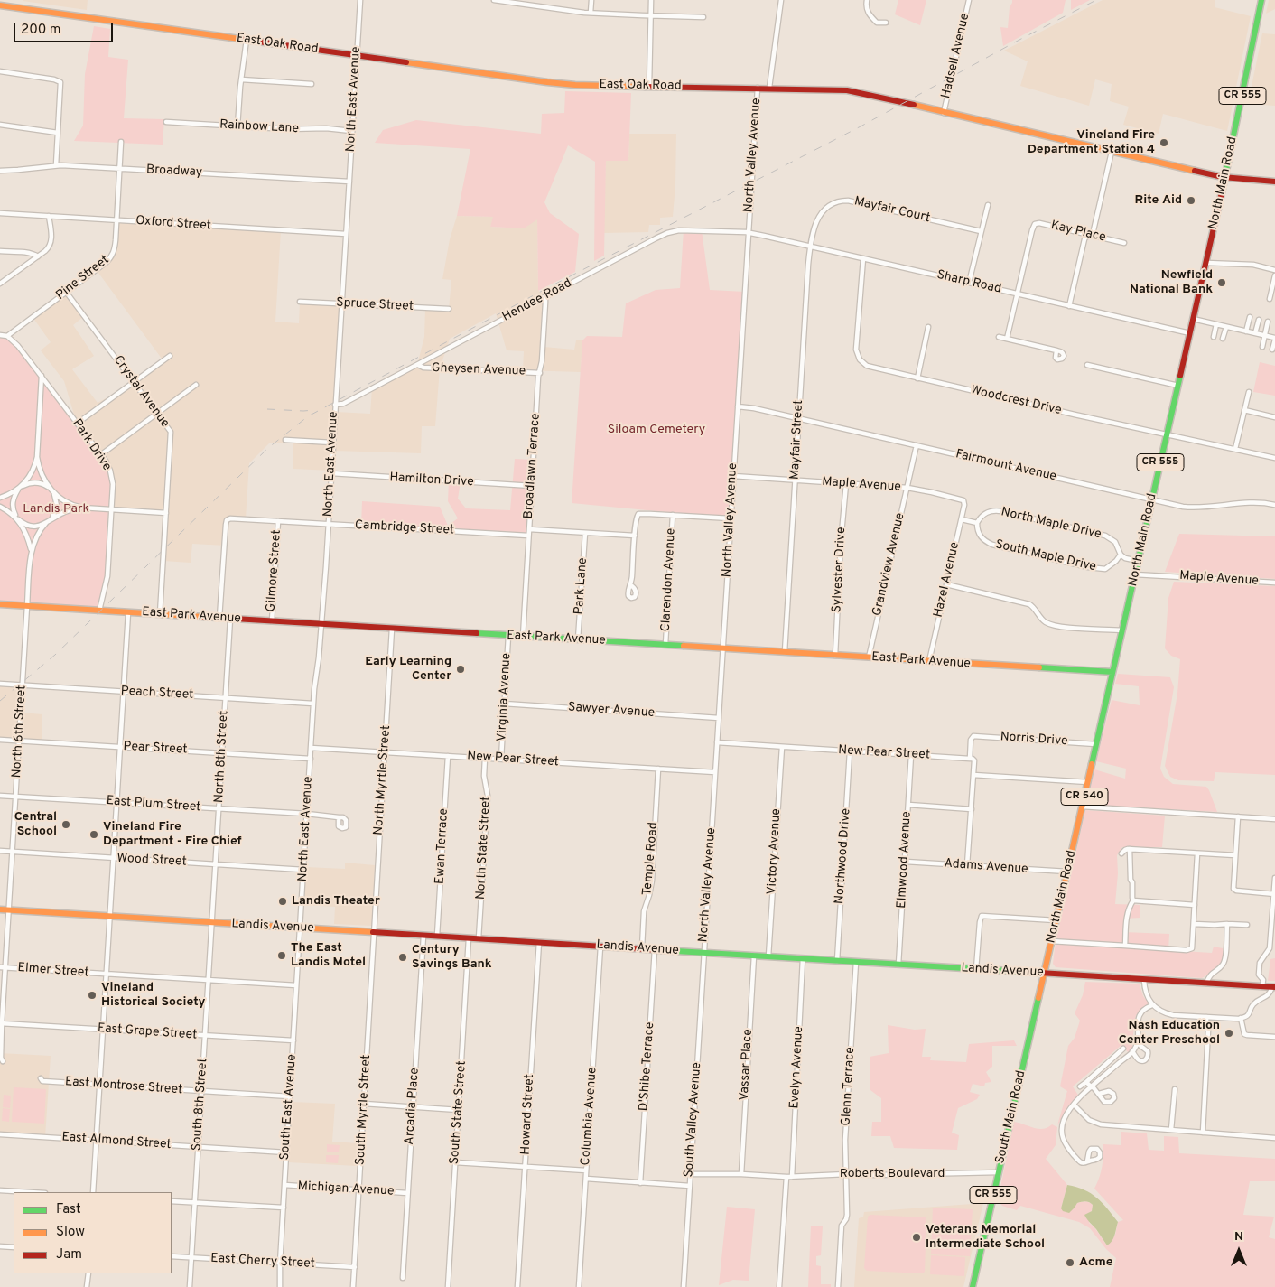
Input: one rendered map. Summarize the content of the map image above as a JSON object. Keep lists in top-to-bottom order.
{
  "streets": {
    "main road": [
      "East Oak Road",
      "CR 555",
      "North Main Road",
      "East Park Avenue",
      "CR 540",
      "Landis Avenue",
      "South Main Road"
    ],
    "street": [
      "Hadsell Avenue",
      "North East Avenue",
      "Rainbow Lane",
      "North Valley Avenue",
      "Broadway",
      "Mayfair Court",
      "Oxford Street",
      "Kay Place",
      "Pine Street",
      "Sharp Road",
      "Hendee Road",
      "Spruce Street",
      "Gheysen Avenue",
      "Crystal Avenue",
      "Woodcrest Drive",
      "Mayfair Street",
      "Park Drive",
      "Broadlawn Terrace",
      "Fairmount Avenue",
      "Hamilton Drive",
      "Maple Avenue",
      "North Maple Drive",
      "Cambridge Street",
      "South Maple Drive",
      "Grandview Avenue",
      "Sylvester Drive",
      "Gilmore Street",
      "Clarendon Avenue",
      "Hazel Avenue",
      "Park Lane",
      "Peach Street",
      "Virginia Avenue",
      "Sawyer Avenue",
      "North 6th Street",
      "Norris Drive",
      "Pear Street",
      "New Pear Street",
      "North 8th Street",
      "North Myrtle Street",
      "East Plum Street",
      "Ewan Terrace",
      "North State Street",
      "Victory Avenue",
      "Northwood Drive",
      "Temple Road",
      "Elmwood Avenue",
      "Wood Street",
      "Adams Avenue",
      "Elmer Street",
      "East Grape Street",
      "Vassar Place",
      "D'Shibe Terrace",
      "Evelyn Avenue",
      "East Montrose Street",
      "Glenn Terrace",
      "South 8th Street",
      "Arcadia Place",
      "South East Avenue",
      "South Myrtle Street",
      "South State Street",
      "Howard Street",
      "Columbia Avenue",
      "South Valley Avenue",
      "East Almond Street",
      "Roberts Boulevard",
      "Michigan Avenue",
      "East Cherry Street"
    ]
  },
  "crossings": [
    ["East Oak Road", "Hadsell Avenue"],
    ["East Oak Road", "North East Avenue"],
    ["East Oak Road", "North Valley Avenue"],
    ["East Oak Road", "North Main Road"],
    ["North East Avenue", "Rainbow Lane"],
    ["North East Avenue", "Broadway"],
    ["North East Avenue", "Oxford Street"],
    ["North East Avenue", "Hendee Road"],
    ["North East Avenue", "Spruce Street"],
    ["North East Avenue", "Hamilton Drive"],
    ["North East Avenue", "Cambridge Street"],
    ["North East Avenue", "East Park Avenue"],
    ["North East Avenue", "Peach Street"],
    ["North East Avenue", "Pear Street"],
    ["North East Avenue", "New Pear Street"],
    ["North East Avenue", "East Plum Street"],
    ["North East Avenue", "Wood Street"],
    ["North East Avenue", "Landis Avenue"],
    ["North East Avenue", "South East Avenue"],
    ["North Valley Avenue", "Sharp Road"],
    ["North Valley Avenue", "Hendee Road"],
    ["North Valley Avenue", "Fairmount Avenue"],
    ["North Valley Avenue", "Maple Avenue"],
    ["North Valley Avenue", "East Park Avenue"],
    ["North Valley Avenue", "Sawyer Avenue"],
    ["North Valley Avenue", "New Pear Street"],
    ["North Valley Avenue", "Landis Avenue"],
    ["North Valley Avenue", "South Valley Avenue"],
    ["Broadway", "Pine Street"],
    ["North Main Road", "Sharp Road"],
    ["North Main Road", "Woodcrest Drive"],
    ["North Main Road", "Fairmount Avenue"],
    ["North Main Road", "Maple Avenue"],
    ["North Main Road", "East Park Avenue"],
    ["North Main Road", "Norris Drive"],
    ["North Main Road", "Adams Avenue"],
    ["North Main Road", "Landis Avenue"],
    ["North Main Road", "South Main Road"],
    ["Mayfair Court", "Mayfair Street"],
    ["Oxford Street", "Pine Street"],
    ["Kay Place", "Sharp Road"],
    ["Pine Street", "Crystal Avenue"],
    ["Pine Street", "Park Drive"],
    ["Sharp Road", "Hendee Road"],
    ["Sharp Road", "Woodcrest Drive"],
    ["Sharp Road", "Mayfair Street"],
    ["Hendee Road", "Gheysen Avenue"],
    ["Hendee Road", "Broadlawn Terrace"],
    ["Gheysen Avenue", "Broadlawn Terrace"],
    ["Crystal Avenue", "East Park Avenue"],
    ["Mayfair Street", "Fairmount Avenue"],
    ["Mayfair Street", "Maple Avenue"],
    ["Mayfair Street", "East Park Avenue"],
    ["Park Drive", "East Park Avenue"],
    ["Park Drive", "North 6th Street"],
    ["Broadlawn Terrace", "Hamilton Drive"],
    ["Broadlawn Terrace", "Cambridge Street"],
    ["Broadlawn Terrace", "East Park Avenue"],
    ["Fairmount Avenue", "Grandview Avenue"],
    ["Maple Avenue", "Grandview Avenue"],
    ["Maple Avenue", "Sylvester Drive"],
    ["Maple Avenue", "Hazel Avenue"],
    ["North Maple Drive", "South Maple Drive"],
    ["Cambridge Street", "Gilmore Street"],
    ["Cambridge Street", "East Park Avenue"],
    ["Grandview Avenue", "East Park Avenue"],
    ["Sylvester Drive", "East Park Avenue"],
    ["Gilmore Street", "East Park Avenue"],
    ["Clarendon Avenue", "East Park Avenue"],
    ["Hazel Avenue", "East Park Avenue"],
    ["Park Lane", "East Park Avenue"],
    ["East Park Avenue", "Virginia Avenue"],
    ["East Park Avenue", "North 6th Street"],
    ["East Park Avenue", "North 8th Street"],
    ["East Park Avenue", "North Myrtle Street"],
    ["Peach Street", "North 6th Street"],
    ["Peach Street", "North 8th Street"],
    ["Virginia Avenue", "Sawyer Avenue"],
    ["Virginia Avenue", "New Pear Street"],
    ["North 6th Street", "Pear Street"],
    ["North 6th Street", "East Plum Street"],
    ["North 6th Street", "Wood Street"],
    ["North 6th Street", "Landis Avenue"],
    ["North 6th Street", "Elmer Street"],
    ["North 6th Street", "East Grape Street"],
    ["Norris Drive", "New Pear Street"],
    ["Pear Street", "North 8th Street"],
    ["New Pear Street", "North Myrtle Street"],
    ["New Pear Street", "Ewan Terrace"],
    ["New Pear Street", "North State Street"],
    ["New Pear Street", "Victory Avenue"],
    ["New Pear Street", "Northwood Drive"],
    ["New Pear Street", "Temple Road"],
    ["New Pear Street", "Elmwood Avenue"],
    ["North 8th Street", "East Plum Street"],
    ["North 8th Street", "Wood Street"],
    ["North 8th Street", "Landis Avenue"],
    ["North 8th Street", "South 8th Street"],
    ["North Myrtle Street", "Landis Avenue"],
    ["North Myrtle Street", "South Myrtle Street"],
    ["Ewan Terrace", "Landis Avenue"],
    ["North State Street", "Landis Avenue"],
    ["Victory Avenue", "Landis Avenue"],
    ["Northwood Drive", "Landis Avenue"],
    ["Temple Road", "Landis Avenue"],
    ["Elmwood Avenue", "Adams Avenue"],
    ["Elmwood Avenue", "Landis Avenue"],
    ["Landis Avenue", "Vassar Place"],
    ["Landis Avenue", "D'Shibe Terrace"],
    ["Landis Avenue", "Evelyn Avenue"],
    ["Landis Avenue", "Glenn Terrace"],
    ["Landis Avenue", "South 8th Street"],
    ["Landis Avenue", "Arcadia Place"],
    ["Landis Avenue", "South East Avenue"],
    ["Landis Avenue", "South Myrtle Street"],
    ["Landis Avenue", "South State Street"],
    ["Landis Avenue", "Howard Street"],
    ["Landis Avenue", "Columbia Avenue"],
    ["Landis Avenue", "South Main Road"],
    ["Landis Avenue", "South Valley Avenue"],
    ["Elmer Street", "South 8th Street"],
    ["Elmer Street", "South East Avenue"],
    ["East Grape Street", "South 8th Street"],
    ["East Grape Street", "South East Avenue"],
    ["Evelyn Avenue", "Roberts Boulevard"],
    ["East Montrose Street", "South 8th Street"],
    ["East Montrose Street", "South East Avenue"],
    ["Glenn Terrace", "Roberts Boulevard"],
    ["South 8th Street", "East Almond Street"],
    ["South 8th Street", "East Cherry Street"],
    ["Arcadia Place", "Michigan Avenue"],
    ["South East Avenue", "East Almond Street"],
    ["South East Avenue", "Michigan Avenue"],
    ["South East Avenue", "East Cherry Street"],
    ["South Myrtle Street", "Michigan Avenue"],
    ["South Myrtle Street", "East Cherry Street"],
    ["South Main Road", "Roberts Boulevard"]
  ],
  "parks": ["Siloam Cemetery", "Landis Park"],
  "places": [
    "Vineland Fire Department Station 4",
    "Rite Aid",
    "Newfield National Bank",
    "Early Learning Center",
    "Central School",
    "Vineland Fire Department - Fire Chief",
    "Landis Theater",
    "The East Landis Motel",
    "Century Savings Bank",
    "Vineland Historical Society",
    "Nash Education Center Preschool",
    "Veterans Memorial Intermediate School",
    "Acme"
  ],
  "legend": ["Fast", "Slow", "Jam"],
  "scale_bar": "200 m",
  "north": "top"
}
